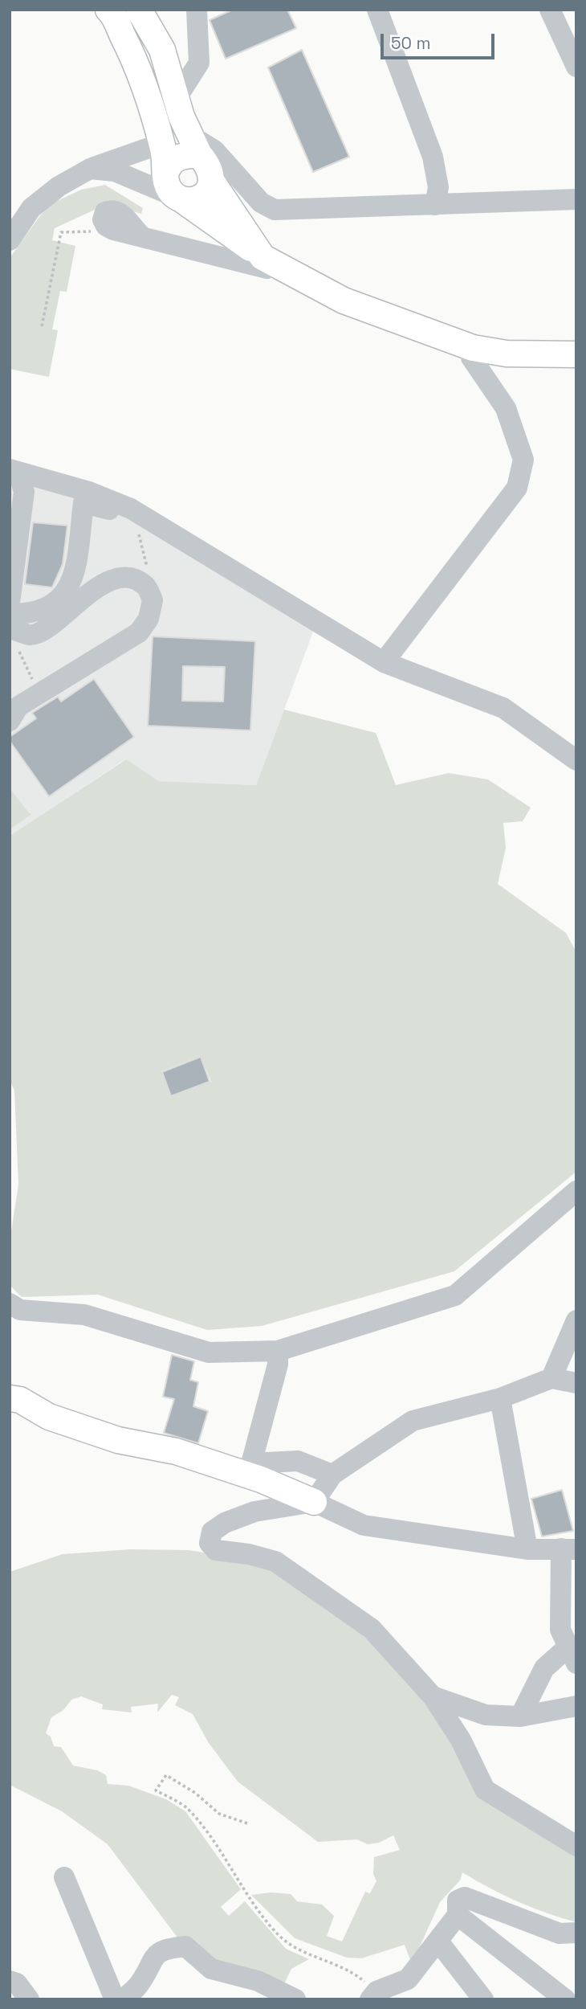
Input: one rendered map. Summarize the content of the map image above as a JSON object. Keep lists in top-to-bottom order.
{
  "scale_bar": "50 m"
}
